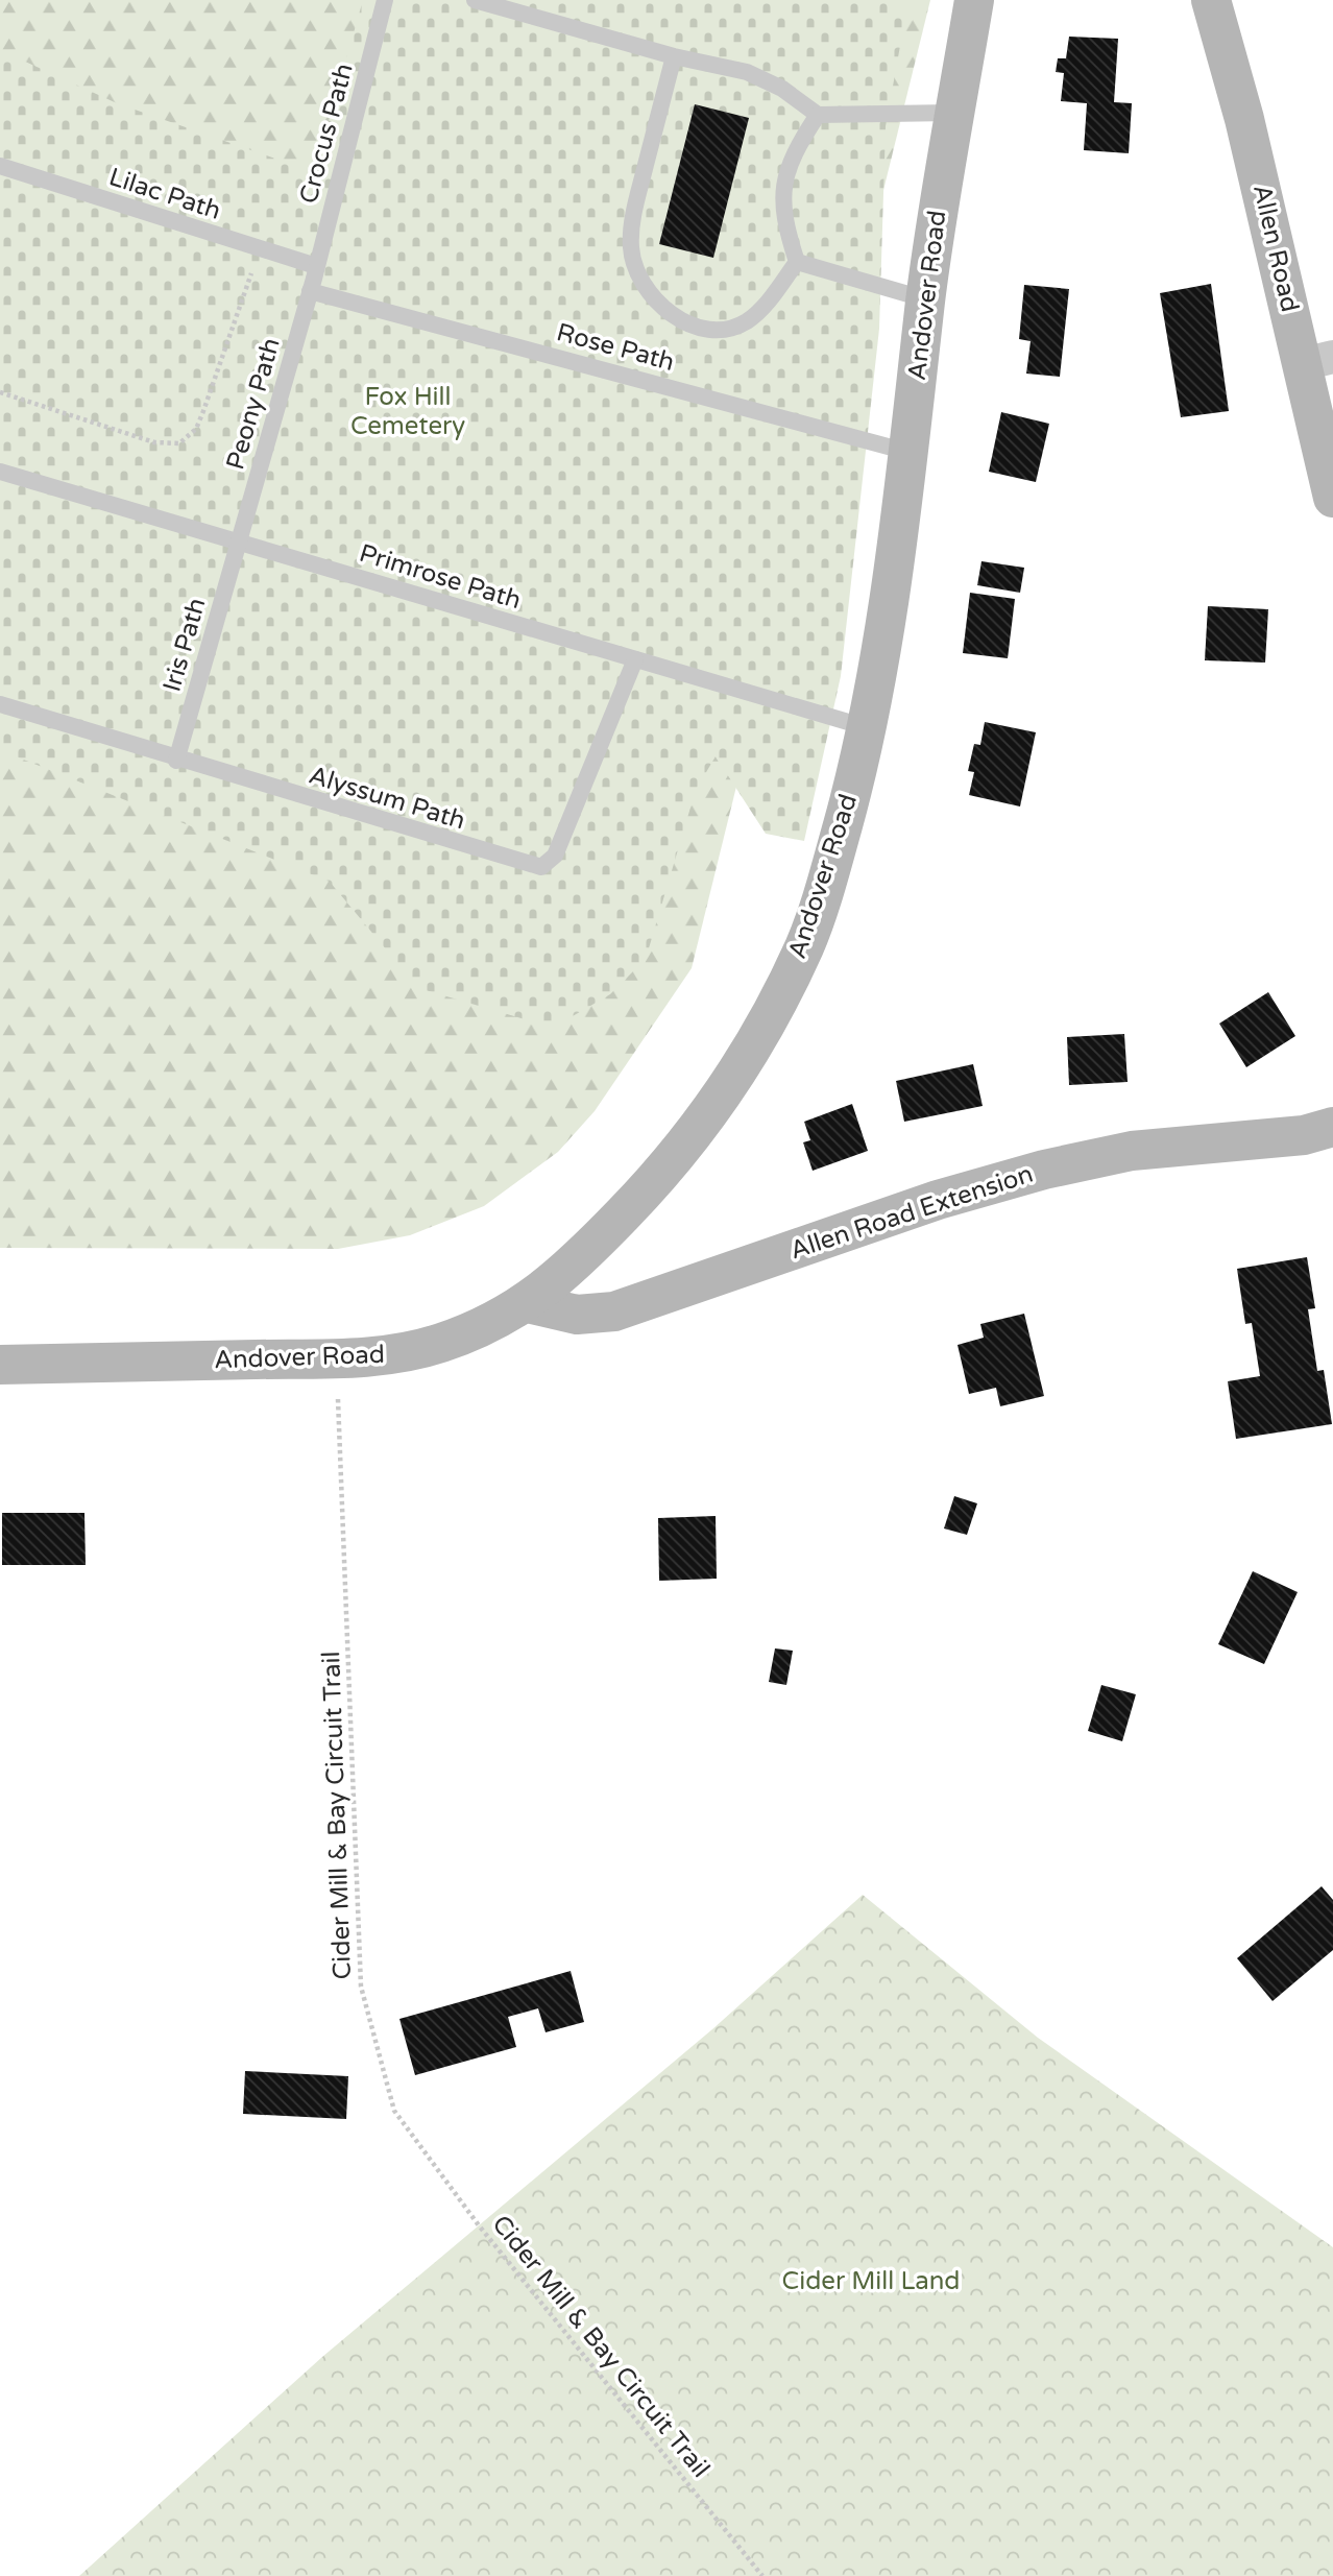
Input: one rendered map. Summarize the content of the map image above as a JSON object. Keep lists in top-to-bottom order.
{
  "streets": {
    "main road": ["Allen Road", "Andover Road", "Allen Road Extension"],
    "lane": [
      "Crocus Path",
      "Lilac Path",
      "Rose Path",
      "Peony Path",
      "Primrose Path",
      "Iris Path",
      "Alyssum Path"
    ],
    "path": ["Cider Mill & Bay Circuit Trail"]
  },
  "crossings": [
    ["Crocus Path", "Lilac Path"],
    ["Crocus Path", "Rose Path"],
    ["Crocus Path", "Peony Path"],
    ["Lilac Path", "Rose Path"],
    ["Lilac Path", "Peony Path"],
    ["Andover Road", "Rose Path"],
    ["Andover Road", "Primrose Path"],
    ["Andover Road", "Allen Road Extension"],
    ["Andover Road", "Cider Mill & Bay Circuit Trail"],
    ["Rose Path", "Peony Path"],
    ["Peony Path", "Primrose Path"],
    ["Peony Path", "Iris Path"],
    ["Primrose Path", "Iris Path"],
    ["Primrose Path", "Alyssum Path"],
    ["Iris Path", "Alyssum Path"]
  ],
  "parks": ["Fox Hill Cemetery", "Cider Mill Land"]
}
